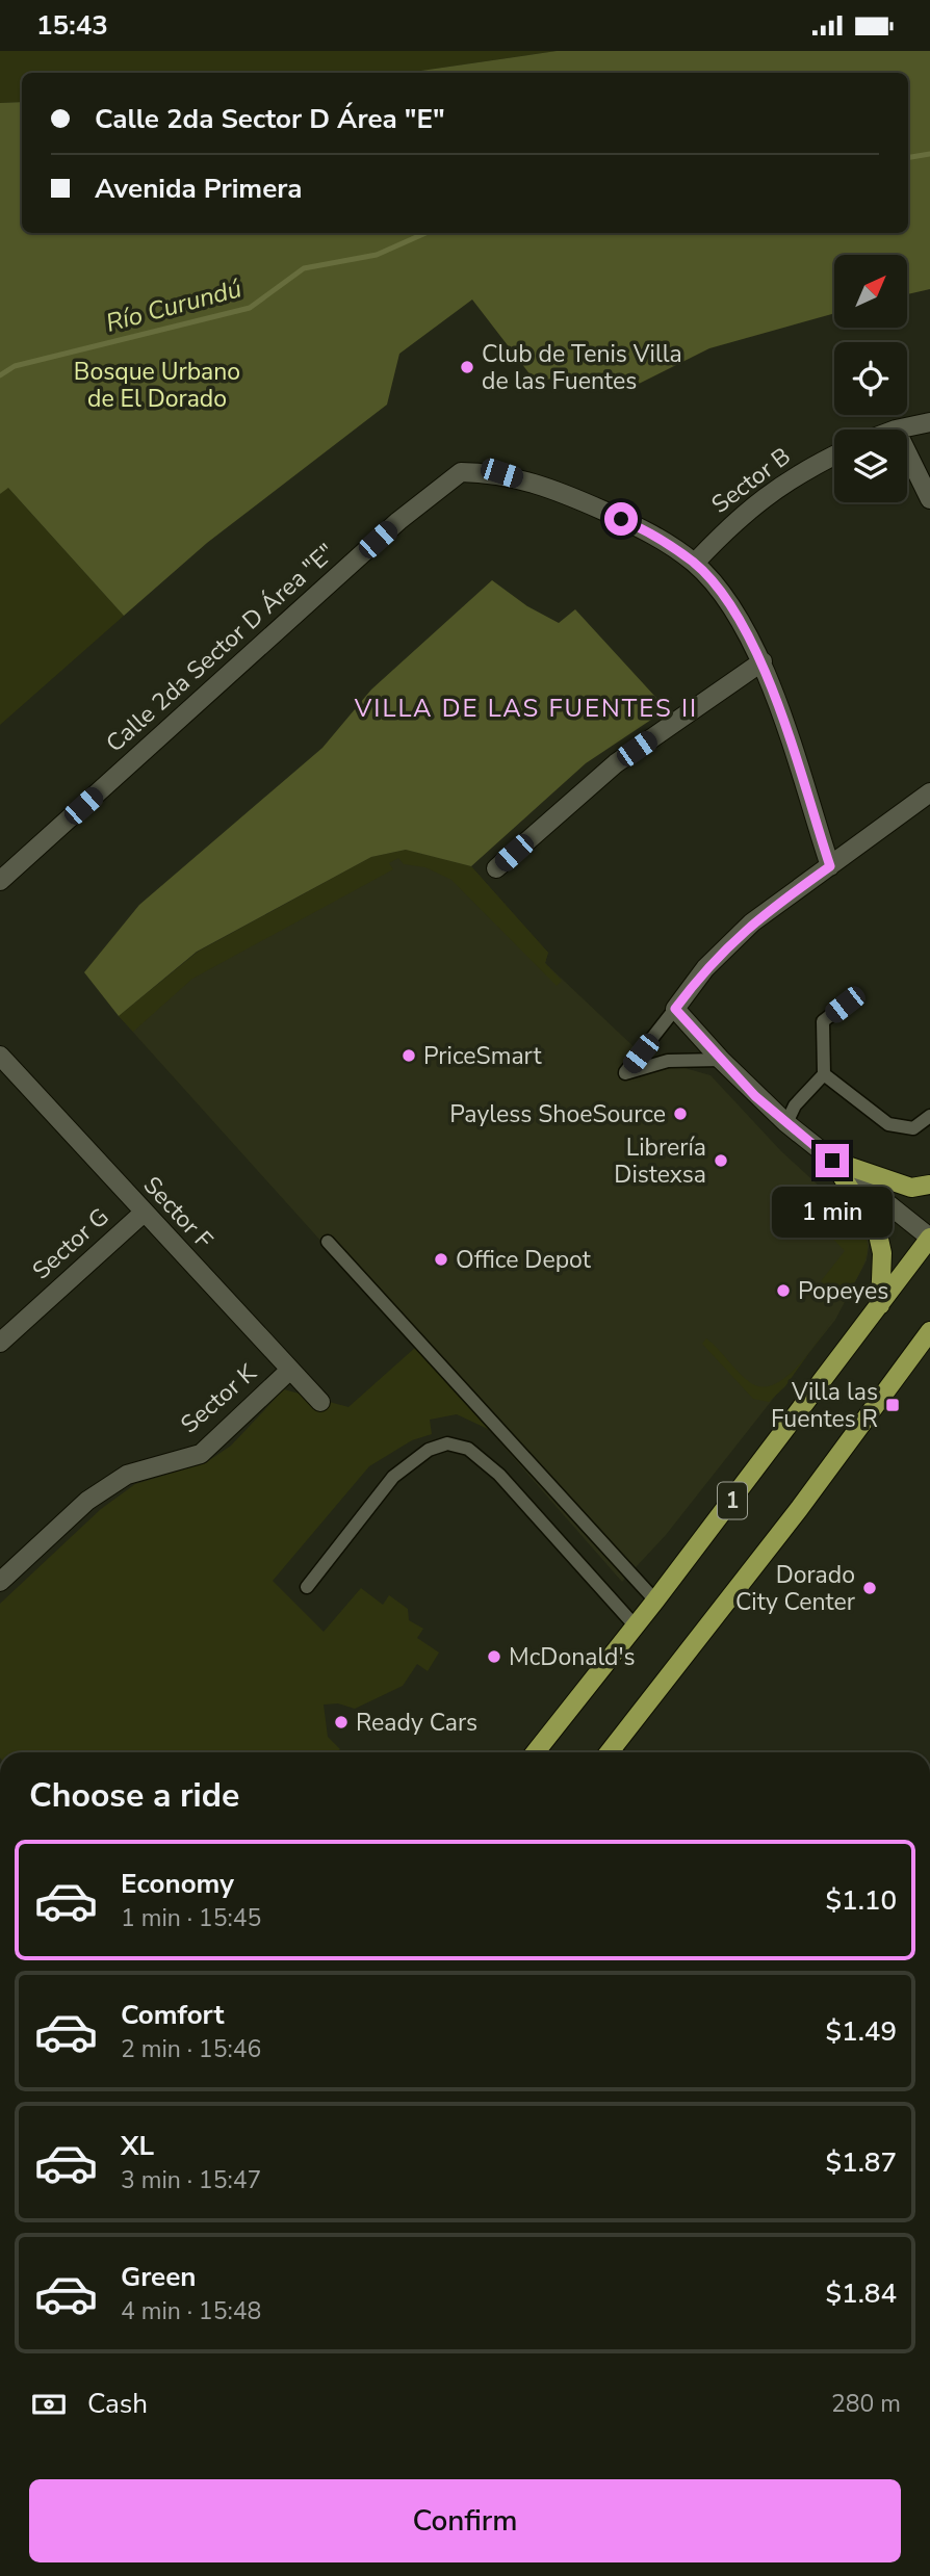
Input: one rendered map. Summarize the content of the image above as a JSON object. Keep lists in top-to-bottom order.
{
  "streets": {
    "main road": ["1"],
    "street": [
      "Sector B",
      "Calle 2da Sector D Área \"E\"",
      "Sector F",
      "Sector G",
      "Sector K"
    ]
  },
  "crossings": [
    ["Sector B", "Calle 2da Sector D Área \"E\""],
    ["Sector F", "Sector G"],
    ["Sector F", "Sector K"]
  ],
  "districts": ["VILLA DE LAS FUENTES II"],
  "water": ["Río Curundú"],
  "parks": ["Bosque Urbano de El Dorado"],
  "places": {
    "other": [
      "Club de Tenis Villa de las Fuentes",
      "PriceSmart",
      "Payless ShoeSource",
      "Librería Distexsa",
      "Office Depot",
      "Popeyes",
      "Dorado City Center",
      "McDonald's",
      "Ready Cars"
    ],
    "transit": ["Villa las Fuentes R"]
  },
  "north": "top right",
  "page": {
    "status": "15:43",
    "banner": ["Calle 2da Sector D Área \"E\"", "Avenida Primera"],
    "bubble": "1 min",
    "heading": "Choose a ride",
    "list": [
      {
        "name": "Economy",
        "note": "1 min · 15:45",
        "value": "$1.10"
      },
      {
        "name": "Comfort",
        "note": "2 min · 15:46",
        "value": "$1.49"
      },
      {
        "name": "XL",
        "note": "3 min · 15:47",
        "value": "$1.87"
      },
      {
        "name": "Green",
        "note": "4 min · 15:48",
        "value": "$1.84"
      }
    ],
    "pay": ["Cash", "280 m"],
    "buttons": "Confirm"
  }
}
